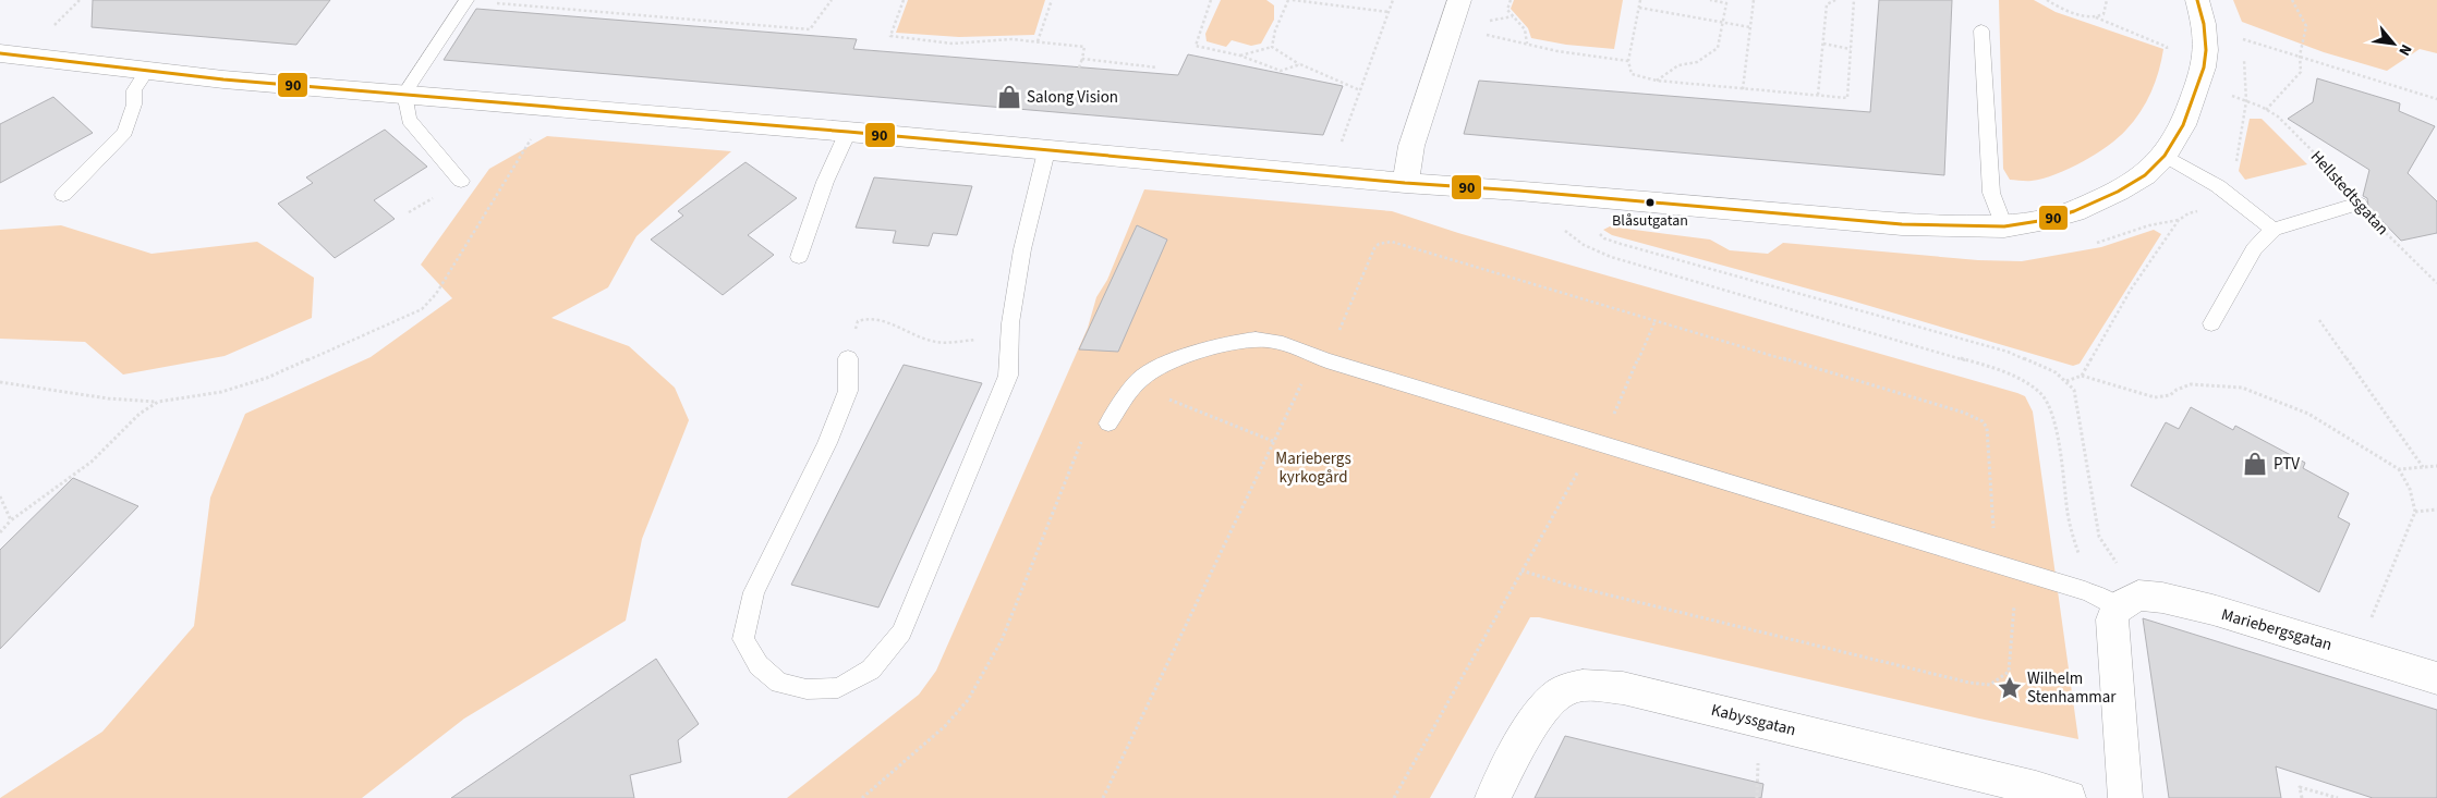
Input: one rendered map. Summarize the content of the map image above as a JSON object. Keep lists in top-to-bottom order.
{
  "streets": {
    "street": ["Mariebergsgatan", "Kabyssgatan"],
    "path": ["Hellstedtsgatan"]
  },
  "parks": ["Mariebergs kyrkogård"],
  "places": {
    "shop": ["Salong Vision", "PTV"],
    "other": ["Blåsutgatan"],
    "place": ["Wilhelm Stenhammar"]
  },
  "lines": ["transit line 90"],
  "north": "bottom right"
}
